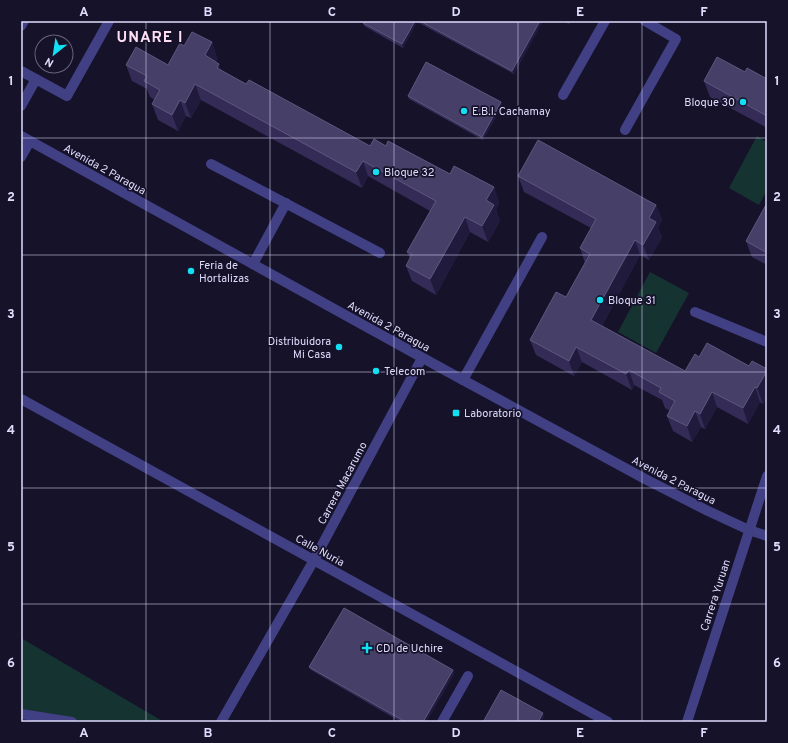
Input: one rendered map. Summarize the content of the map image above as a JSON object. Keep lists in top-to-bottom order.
{
  "streets": {
    "street": [
      "Avenida 2 Paragua",
      "Carrera Macarumo",
      "Calle Nuria",
      "Carrera Yuruan"
    ]
  },
  "crossings": [
    ["Avenida 2 Paragua", "Carrera Macarumo"],
    ["Avenida 2 Paragua", "Carrera Yuruan"],
    ["Carrera Macarumo", "Calle Nuria"]
  ],
  "districts": ["UNARE I"],
  "places": {
    "other": [
      "Bloque 30",
      "E.B.I. Cachamay",
      "Bloque 32",
      "Feria de Hortalizas",
      "Bloque 31",
      "Distribuidora Mi Casa",
      "Telecom"
    ],
    "transit": ["Laboratorio"],
    "health": ["CDI de Uchire"]
  },
  "north": "bottom left",
  "grid": {
    "columns": [
      "A",
      "B",
      "C",
      "D",
      "E",
      "F"
    ],
    "rows": [
      "1",
      "2",
      "3",
      "4",
      "5",
      "6"
    ]
  }
}
